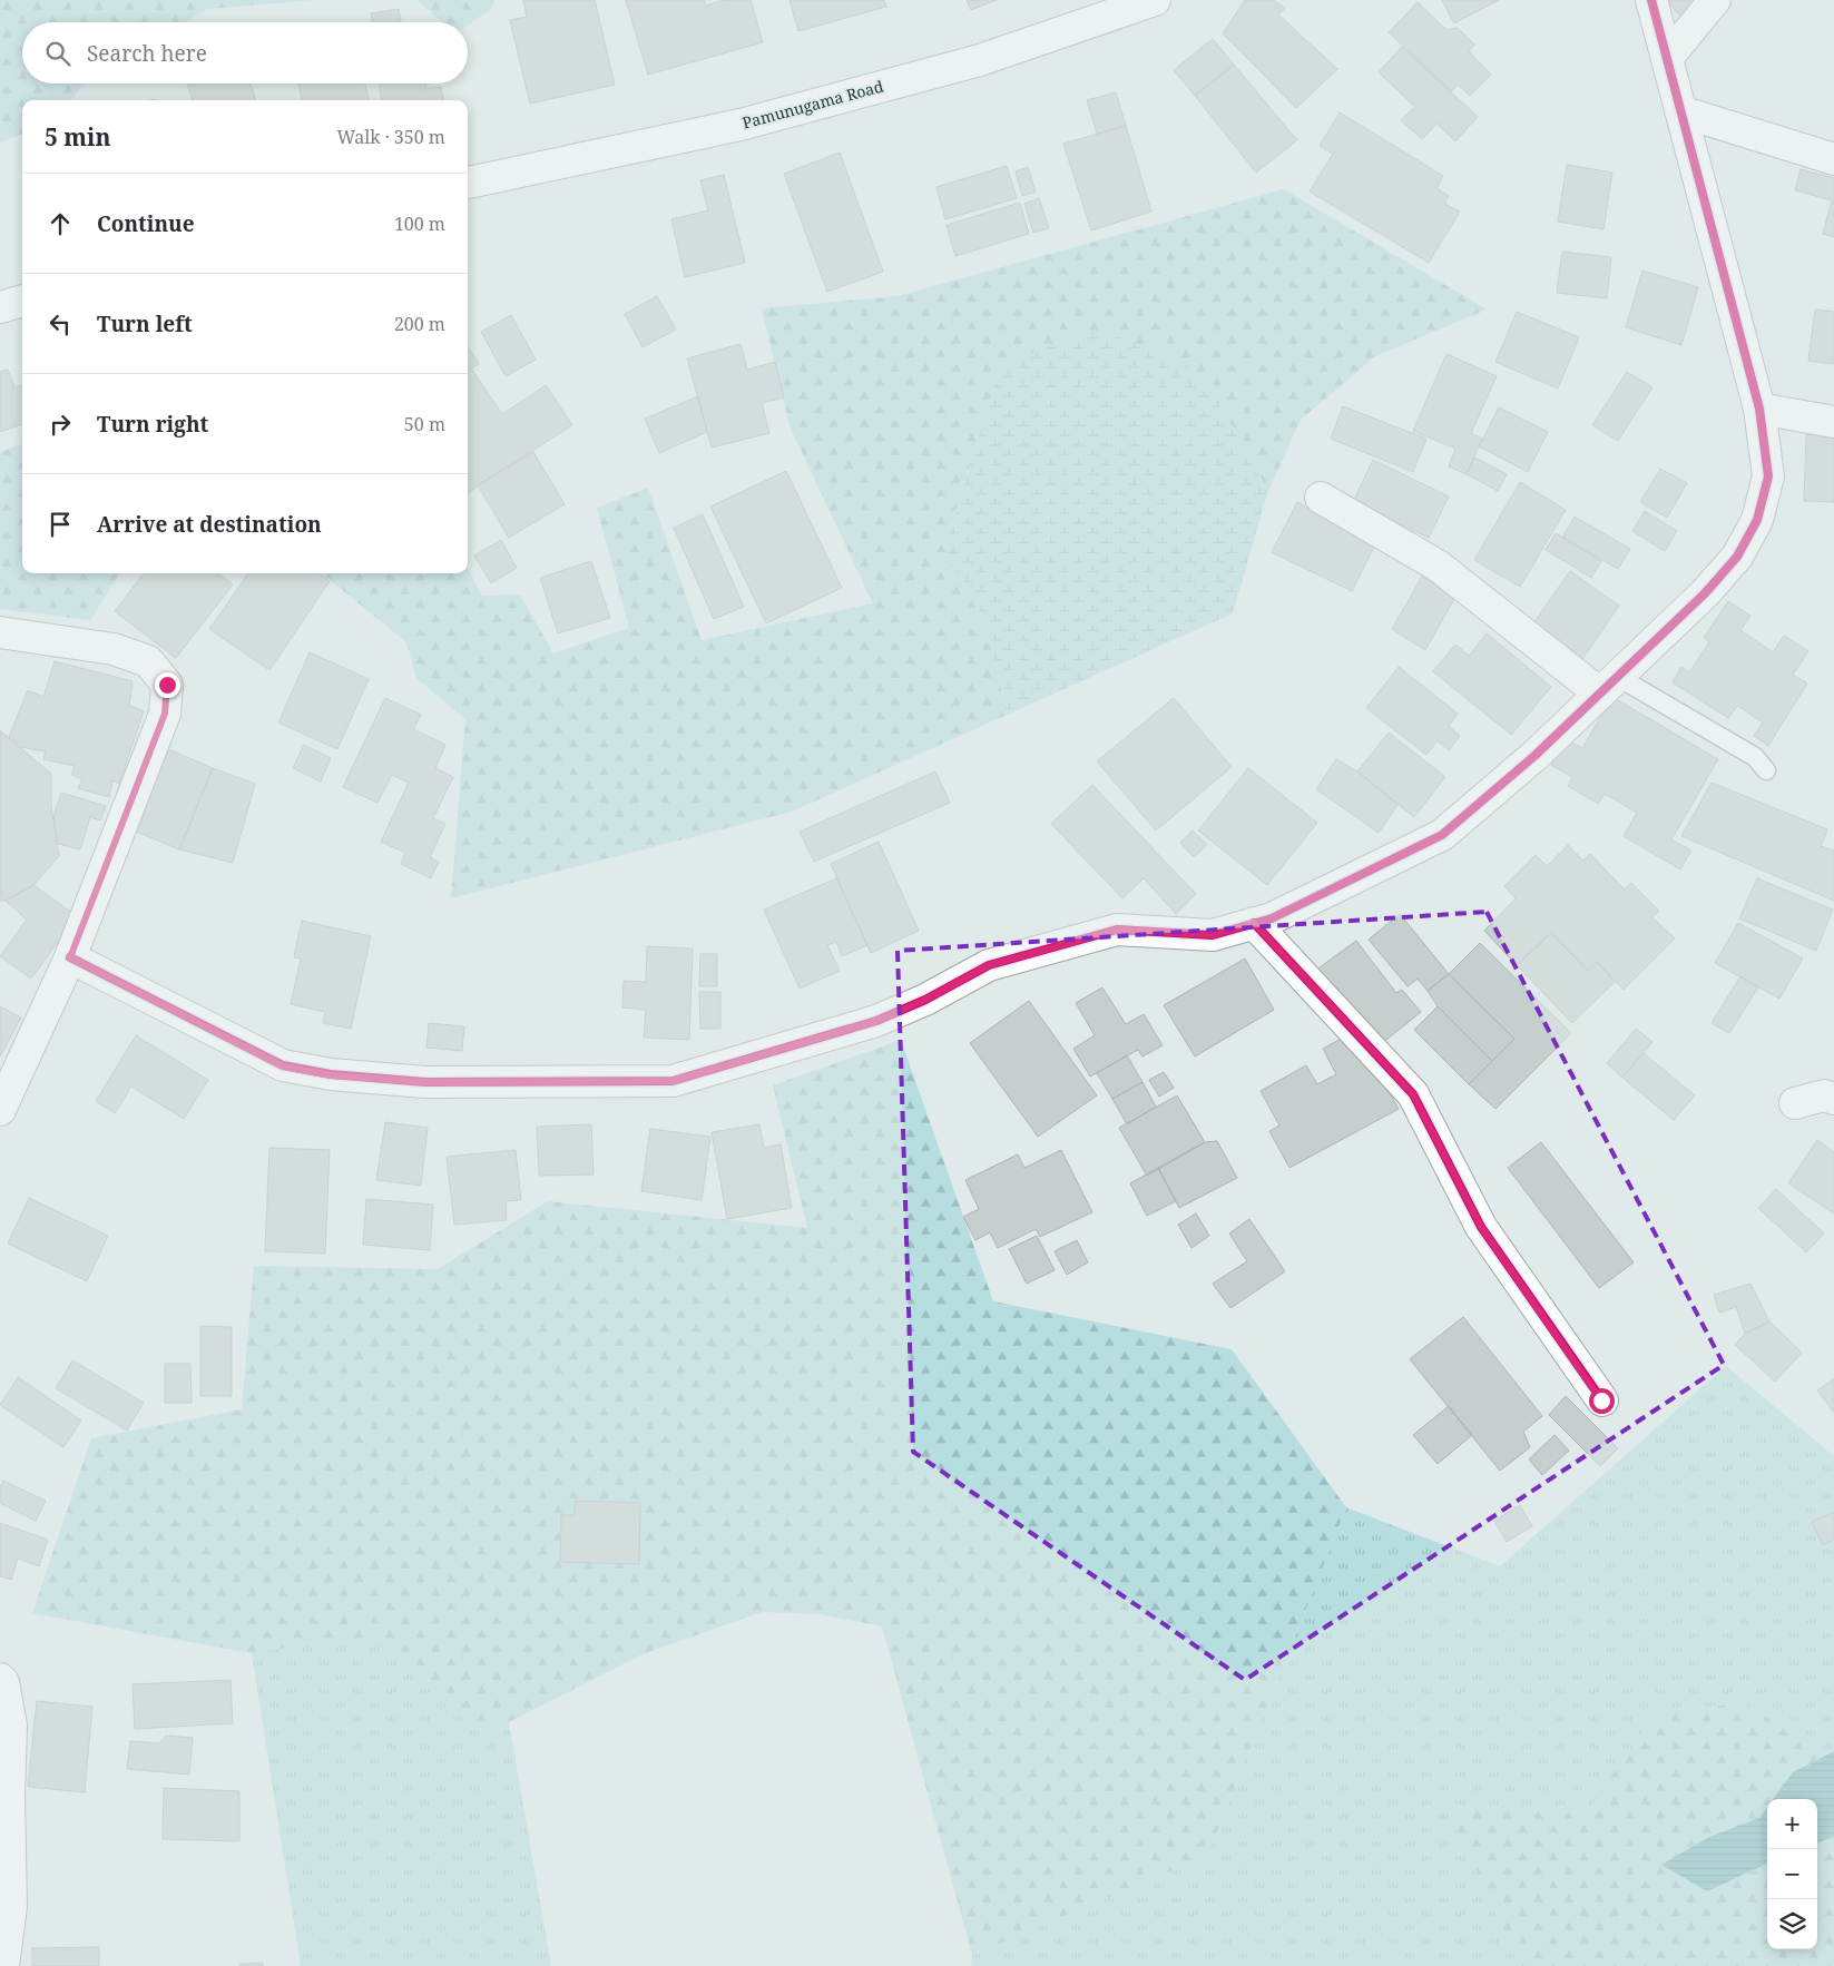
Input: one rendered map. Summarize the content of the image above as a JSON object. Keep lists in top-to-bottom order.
{
  "streets": {
    "street": ["Pamunugama Road"]
  },
  "page": {
    "search": "Search here",
    "heading": ["5 min", "Walk · 350 m"],
    "list": [
      ["Continue", "100 m"],
      ["Turn left", "200 m"],
      ["Turn right", "50 m"],
      "Arrive at destination"
    ],
    "map_buttons": ["+", "−"]
  }
}
